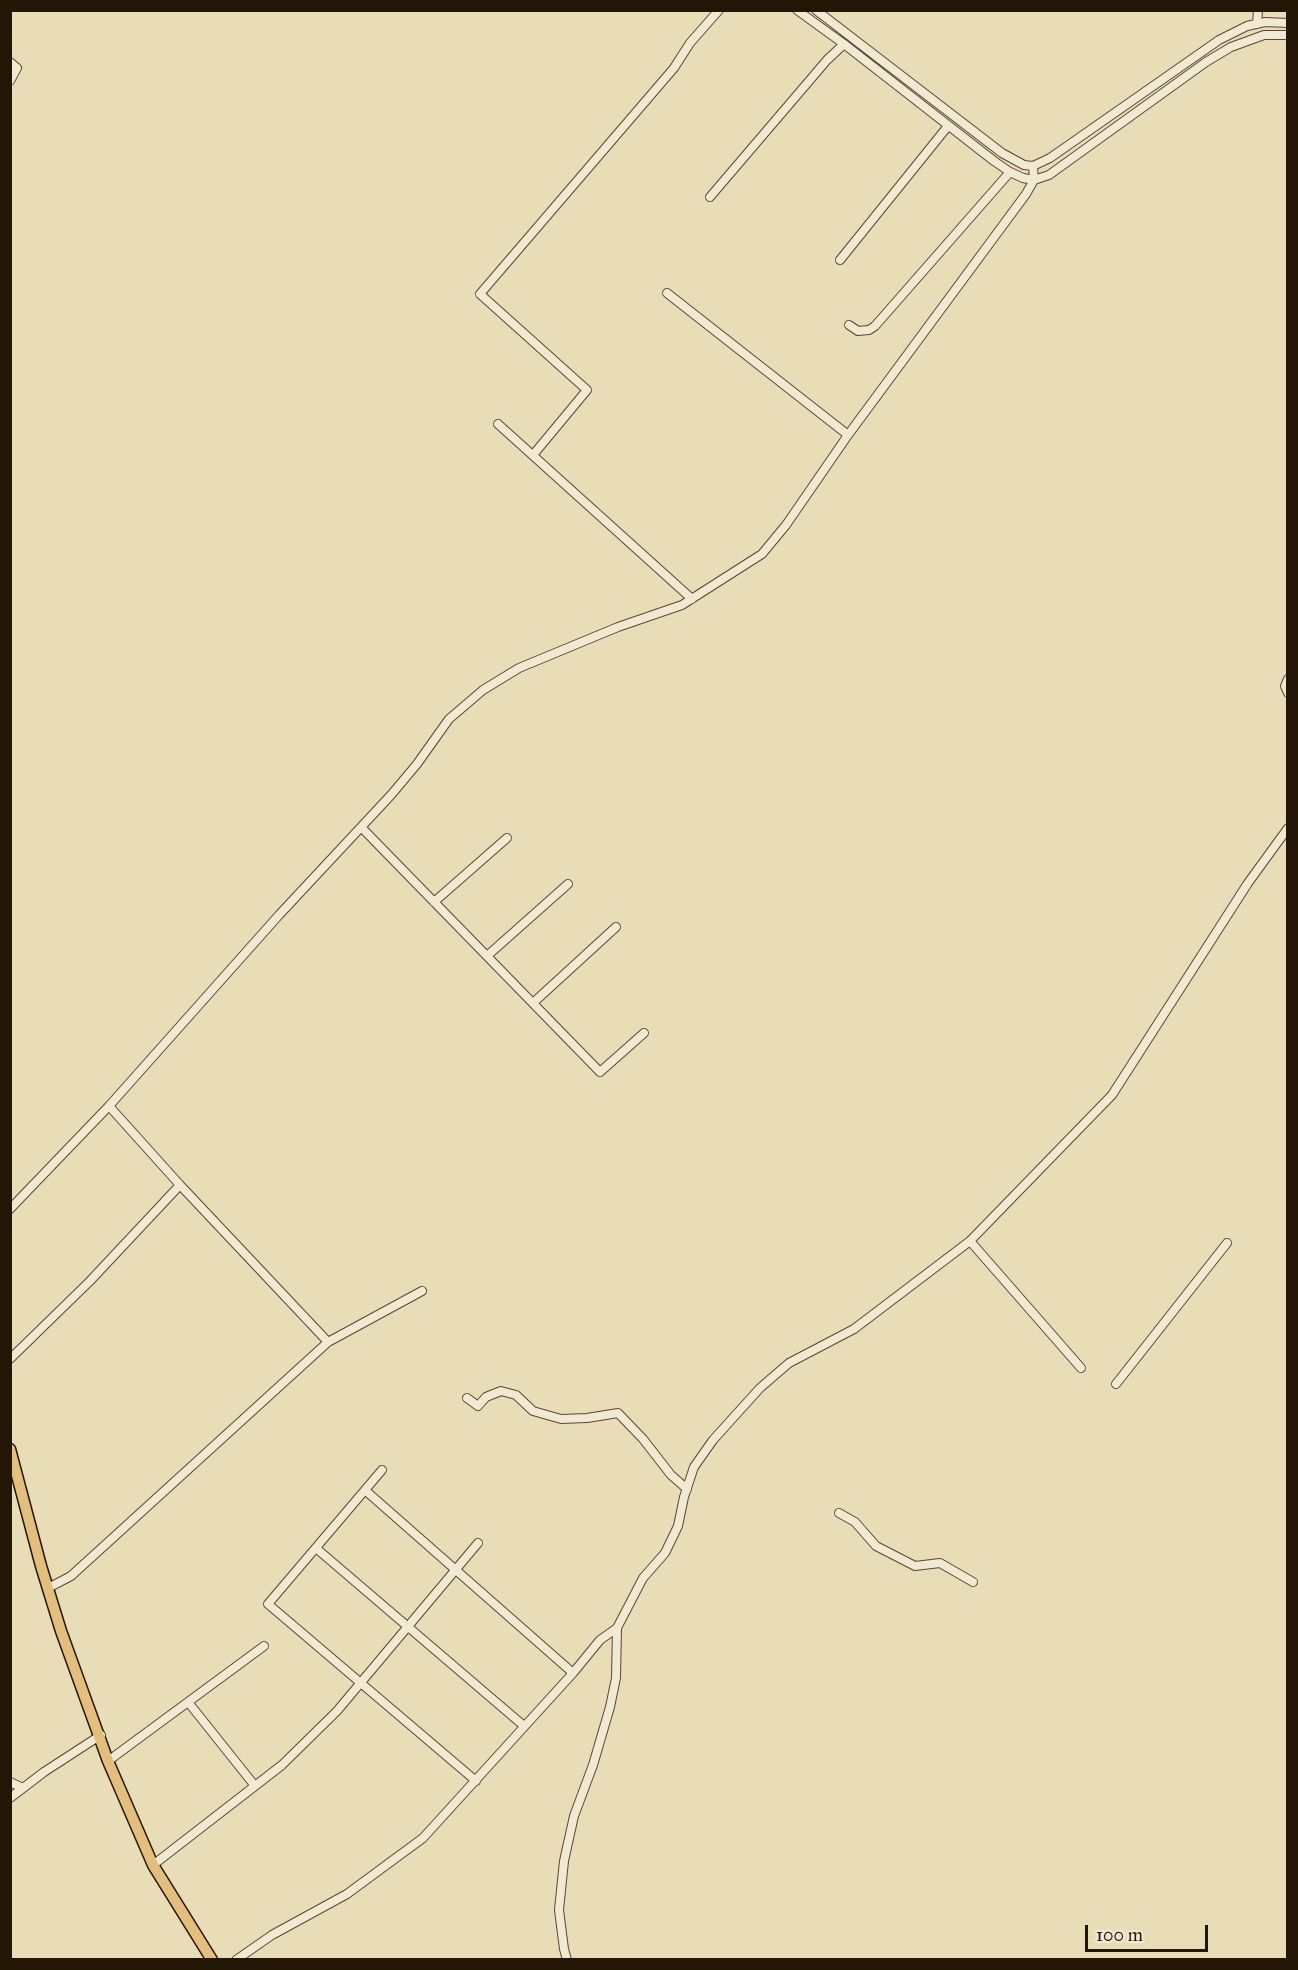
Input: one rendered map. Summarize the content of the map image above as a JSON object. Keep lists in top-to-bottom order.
{
  "scale_bar": "100 m"
}
